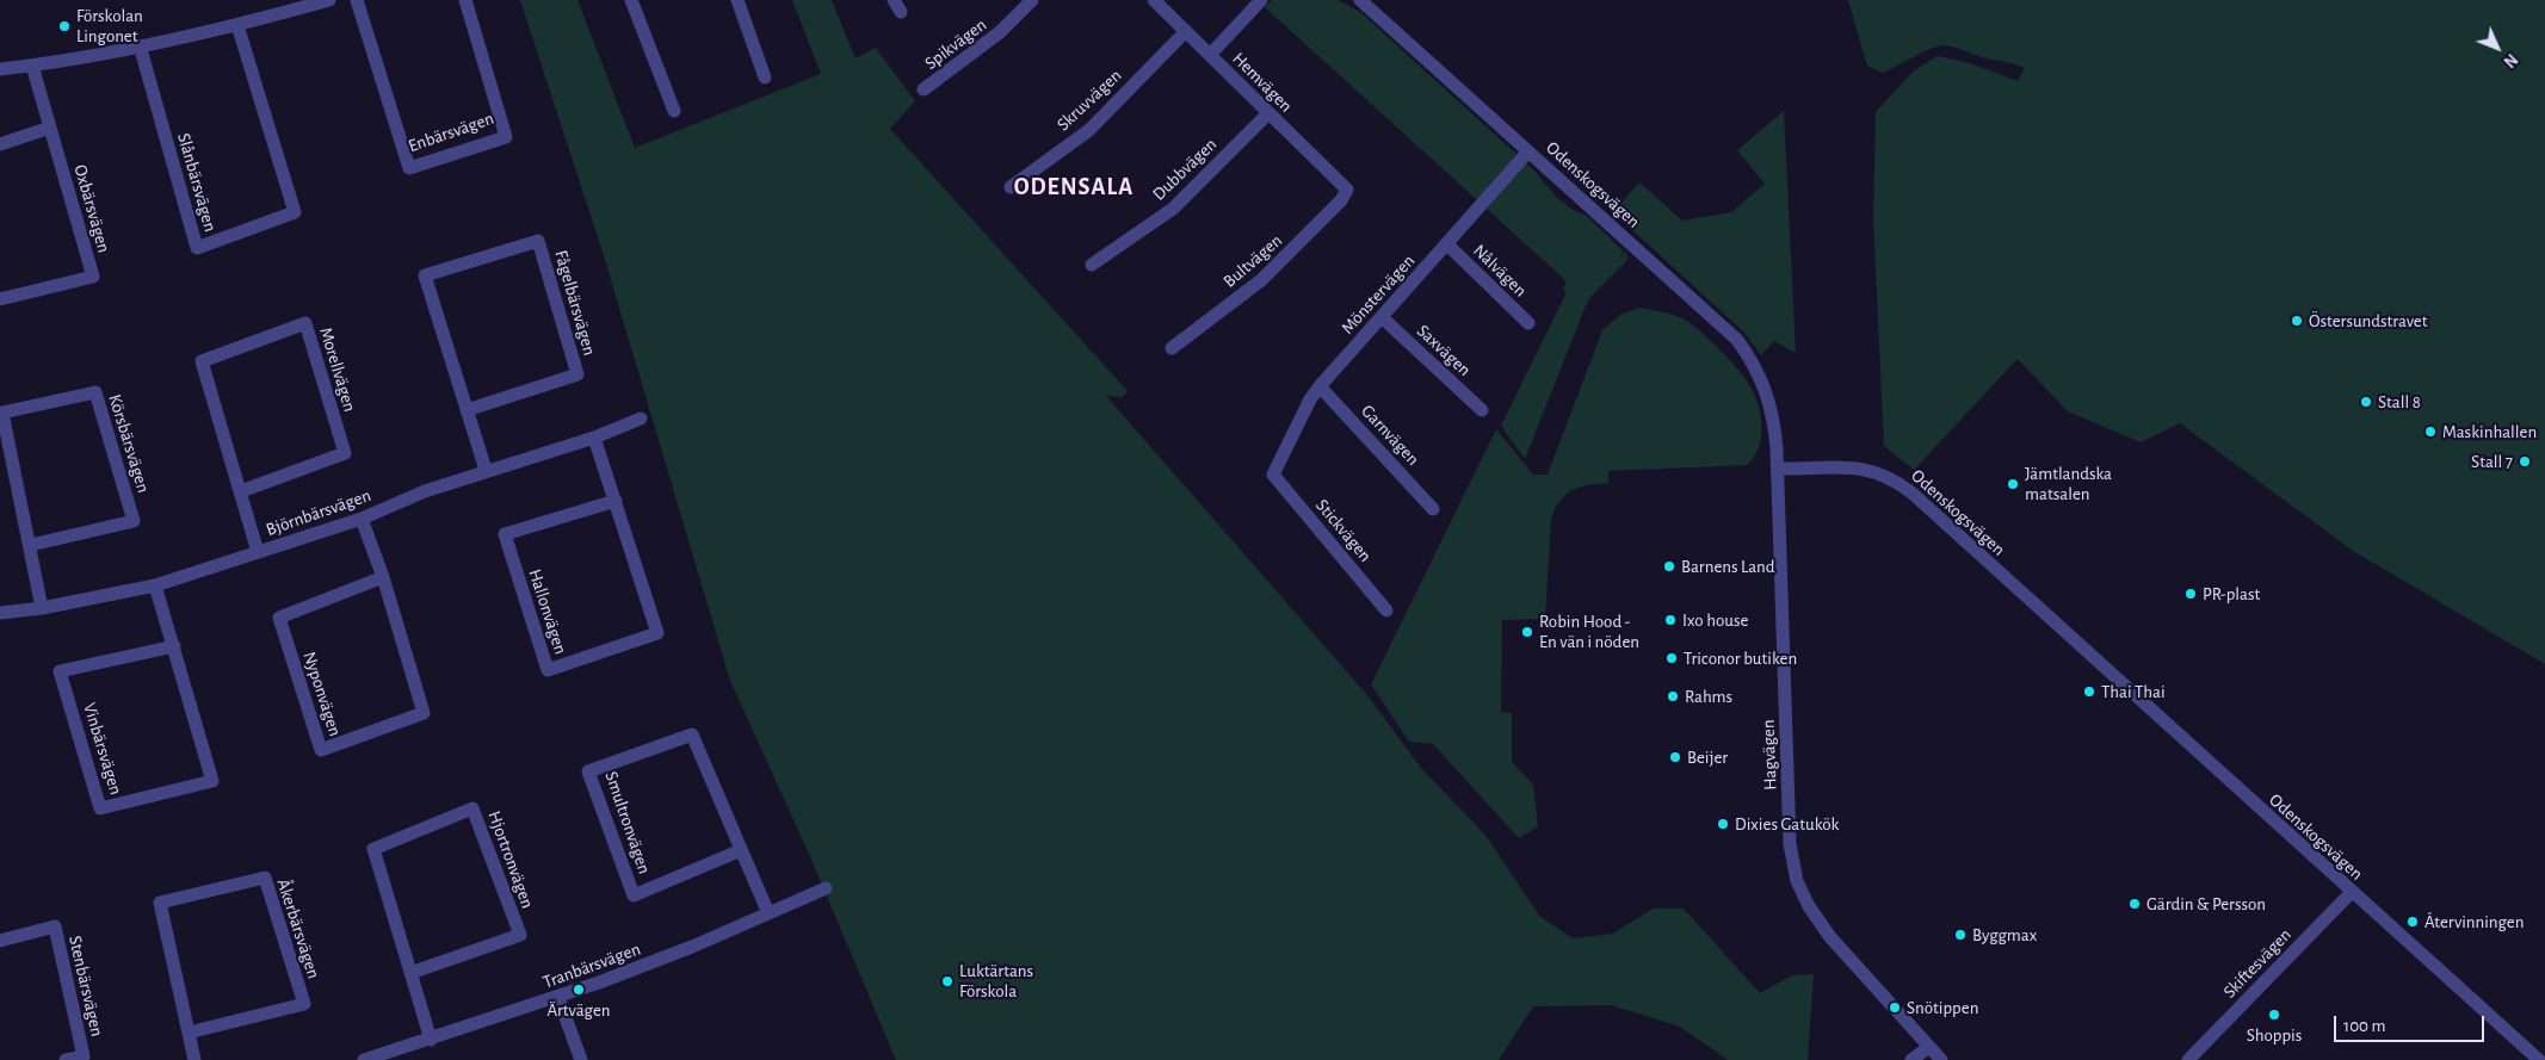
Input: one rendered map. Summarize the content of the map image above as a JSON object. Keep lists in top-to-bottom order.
{
  "streets": {
    "street": [
      "Spikvägen",
      "Hemvägen",
      "Skruvvägen",
      "Enbärsvägen",
      "Dubbvägen",
      "Slånbärsvägen",
      "Odenskogsvägen",
      "Oxbärsvägen",
      "Bultvägen",
      "Nålvägen",
      "Mönstervägen",
      "Fågelbärsvägen",
      "Saxvägen",
      "Morellvägen",
      "Garnvägen",
      "Körsbärsvägen",
      "Björnbärsvägen",
      "Stickvägen",
      "Hallonvägen",
      "Nyponvägen",
      "Vinbärsvägen",
      "Hagvägen",
      "Smultronvägen",
      "Hjortronvägen",
      "Åkerbärsvägen",
      "Skiftesvägen",
      "Tranbärsvägen",
      "Stenbärsvägen"
    ]
  },
  "crossings": [
    ["Hemvägen", "Skruvvägen"],
    ["Hemvägen", "Dubbvägen"],
    ["Hemvägen", "Bultvägen"],
    ["Odenskogsvägen", "Mönstervägen"],
    ["Odenskogsvägen", "Hagvägen"],
    ["Odenskogsvägen", "Skiftesvägen"],
    ["Nålvägen", "Mönstervägen"],
    ["Mönstervägen", "Saxvägen"],
    ["Mönstervägen", "Garnvägen"],
    ["Mönstervägen", "Stickvägen"],
    ["Fågelbärsvägen", "Björnbärsvägen"],
    ["Morellvägen", "Björnbärsvägen"],
    ["Körsbärsvägen", "Björnbärsvägen"],
    ["Björnbärsvägen", "Hallonvägen"],
    ["Björnbärsvägen", "Nyponvägen"],
    ["Björnbärsvägen", "Vinbärsvägen"],
    ["Smultronvägen", "Tranbärsvägen"],
    ["Hjortronvägen", "Tranbärsvägen"]
  ],
  "districts": ["ODENSALA"],
  "places": [
    "Förskolan Lingonet",
    "Östersundstravet",
    "Stall 8",
    "Maskinhallen",
    "Stall 7",
    "Jämtlandska matsalen",
    "Barnens Land",
    "PR-plast",
    "Ixo house",
    "Robin Hood - En vän i nöden",
    "Triconor butiken",
    "Thai Thai",
    "Rahms",
    "Beijer",
    "Dixies Gatukök",
    "Gärdin & Persson",
    "Återvinningen",
    "Byggmax",
    "Luktärtans Förskola",
    "Ärtvägen",
    "Snötippen",
    "Shoppis"
  ],
  "scale_bar": "100 m",
  "north": "bottom right"
}
